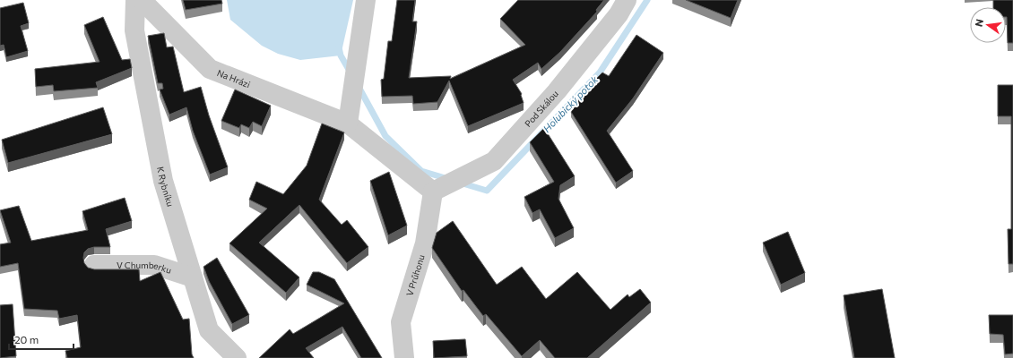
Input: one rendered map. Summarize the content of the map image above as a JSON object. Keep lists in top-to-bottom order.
{
  "streets": {
    "street": [
      "Na Hrázi",
      "Pod Skálou",
      "K Rybníku",
      "V Chumberku",
      "V Průhonu"
    ]
  },
  "crossings": [
    ["Na Hrázi", "Pod Skálou"],
    ["Na Hrázi", "V Průhonu"],
    ["Pod Skálou", "V Průhonu"],
    ["K Rybníku", "V Chumberku"]
  ],
  "water": ["Holubický potok"],
  "scale_bar": "20 m",
  "north": "left"
}
